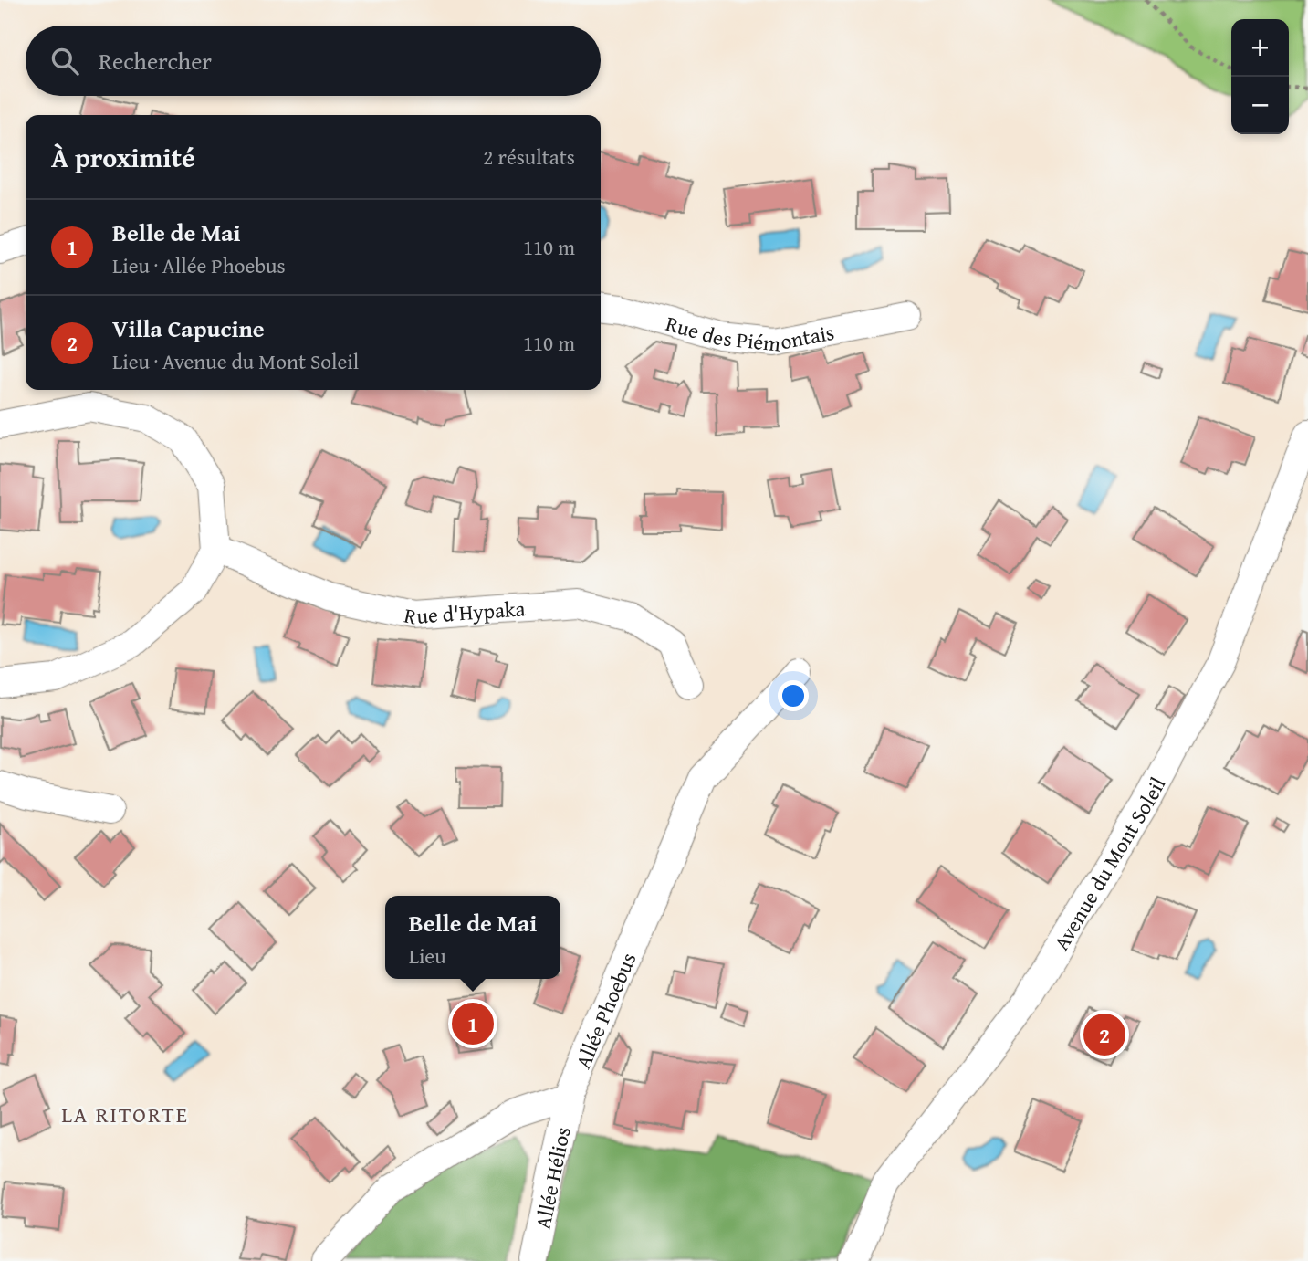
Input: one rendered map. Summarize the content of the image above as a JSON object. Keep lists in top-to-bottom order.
{
  "streets": {
    "street": [
      "Rue des Piémontais",
      "Rue d'Hypaka",
      "Avenue du Mont Soleil",
      "Allée Phoebus",
      "Allée Hélios"
    ]
  },
  "crossings": [
    ["Allée Phoebus", "Allée Hélios"]
  ],
  "districts": ["LA RITORTE"],
  "page": {
    "map_buttons": ["+", "−"],
    "search": "Rechercher",
    "heading": ["À proximité", "2 résultats"],
    "list": [
      {
        "mark": "1",
        "name": "Belle de Mai",
        "note": "Lieu · Allée Phoebus",
        "value": "110 m"
      },
      {
        "mark": "2",
        "name": "Villa Capucine",
        "note": "Lieu · Avenue du Mont Soleil",
        "value": "110 m"
      }
    ],
    "popup": ["Belle de Mai", "Lieu"],
    "pins": ["1", "2"]
  }
}
